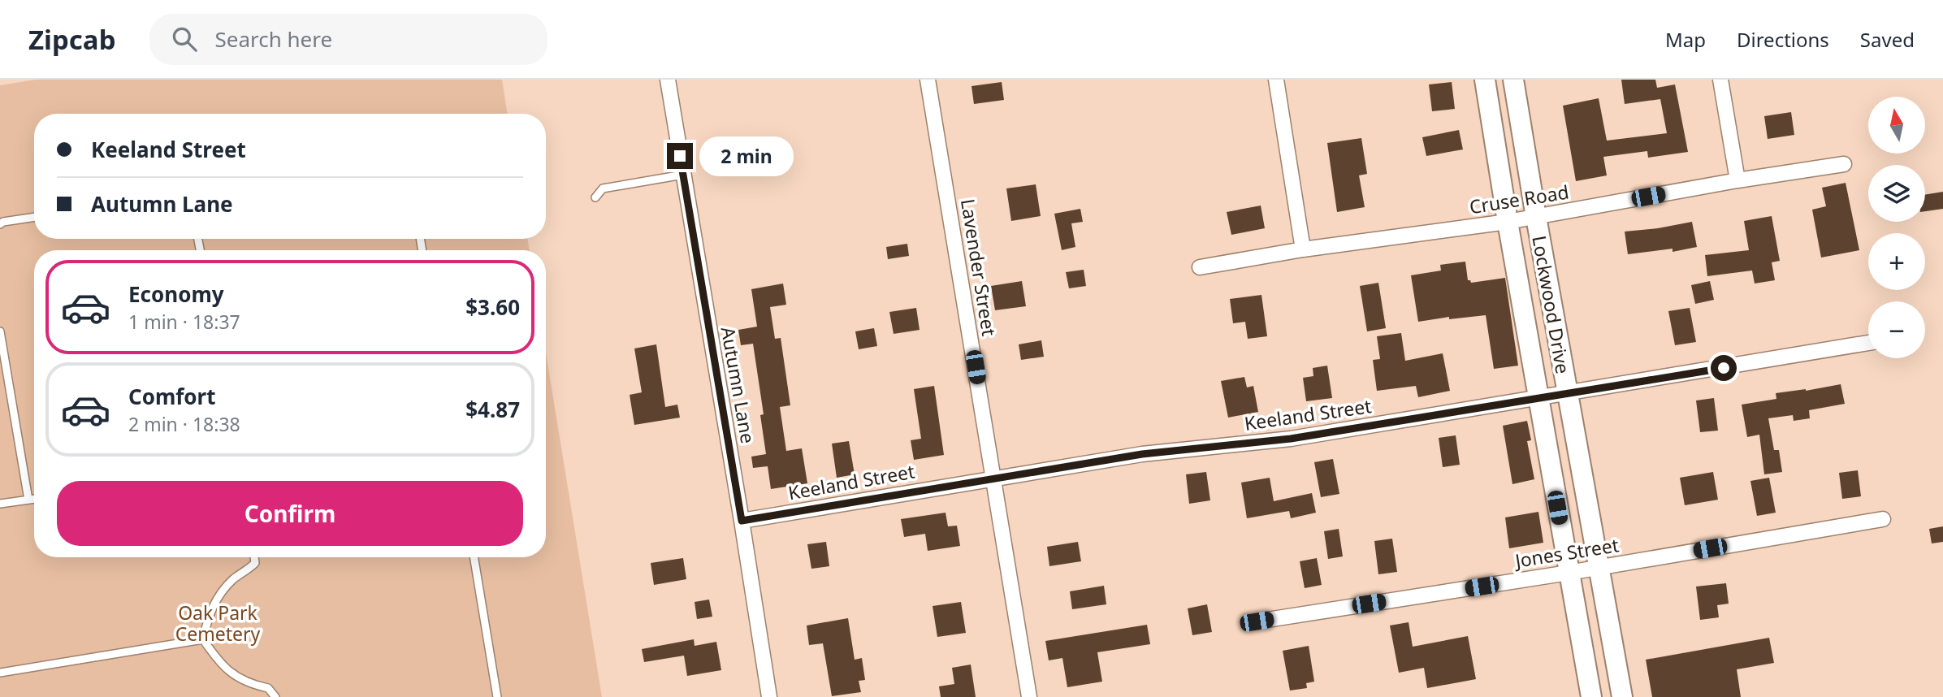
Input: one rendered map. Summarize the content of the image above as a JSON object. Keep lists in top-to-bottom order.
{
  "streets": {
    "main road": ["Lockwood Drive"],
    "street": [
      "Cruse Road",
      "Lavender Street",
      "Autumn Lane",
      "Keeland Street",
      "Jones Street"
    ]
  },
  "crossings": [
    ["Cruse Road", "Lockwood Drive"],
    ["Lavender Street", "Keeland Street"],
    ["Lockwood Drive", "Keeland Street"],
    ["Lockwood Drive", "Jones Street"],
    ["Autumn Lane", "Keeland Street"]
  ],
  "parks": ["Oak Park Cemetery"],
  "north": "top",
  "page": {
    "header": "Zipcab",
    "search": "Search here",
    "nav": ["Map", "Directions", "Saved"],
    "map_buttons": ["+", "−"],
    "banner": ["Keeland Street", "Autumn Lane"],
    "bubble": "2 min",
    "list": [
      {
        "name": "Economy",
        "note": "1 min · 18:37",
        "value": "$3.60"
      },
      {
        "name": "Comfort",
        "note": "2 min · 18:38",
        "value": "$4.87"
      }
    ],
    "buttons": "Confirm"
  }
}
